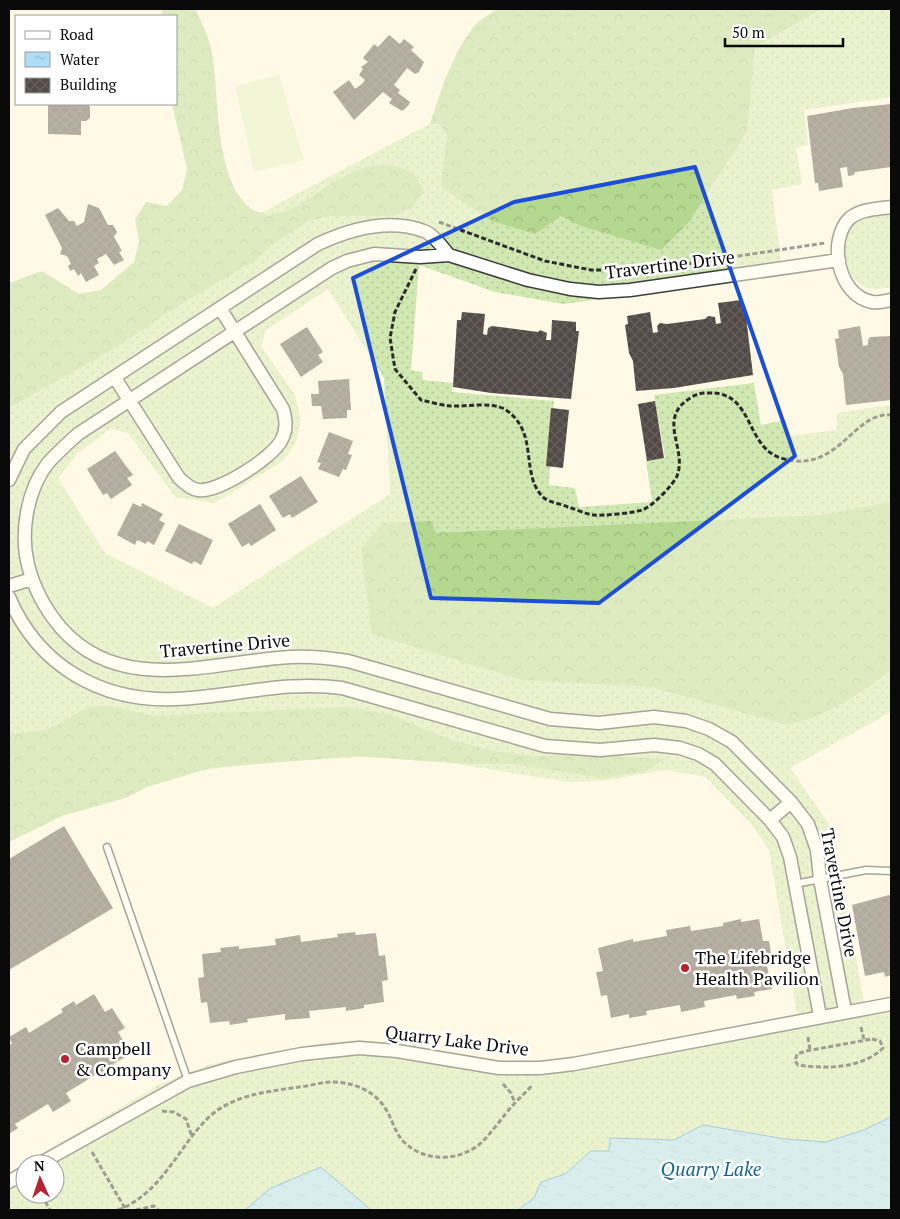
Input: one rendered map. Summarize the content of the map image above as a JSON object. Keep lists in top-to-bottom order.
{
  "streets": {
    "street": ["Travertine Drive", "Quarry Lake Drive"]
  },
  "crossings": [
    ["Travertine Drive", "Quarry Lake Drive"]
  ],
  "water": ["Quarry Lake"],
  "places": ["The Lifebridge Health Pavilion", "Campbell & Company"],
  "legend": ["Road", "Water", "Building"],
  "scale_bar": "50 m",
  "north": "top"
}
